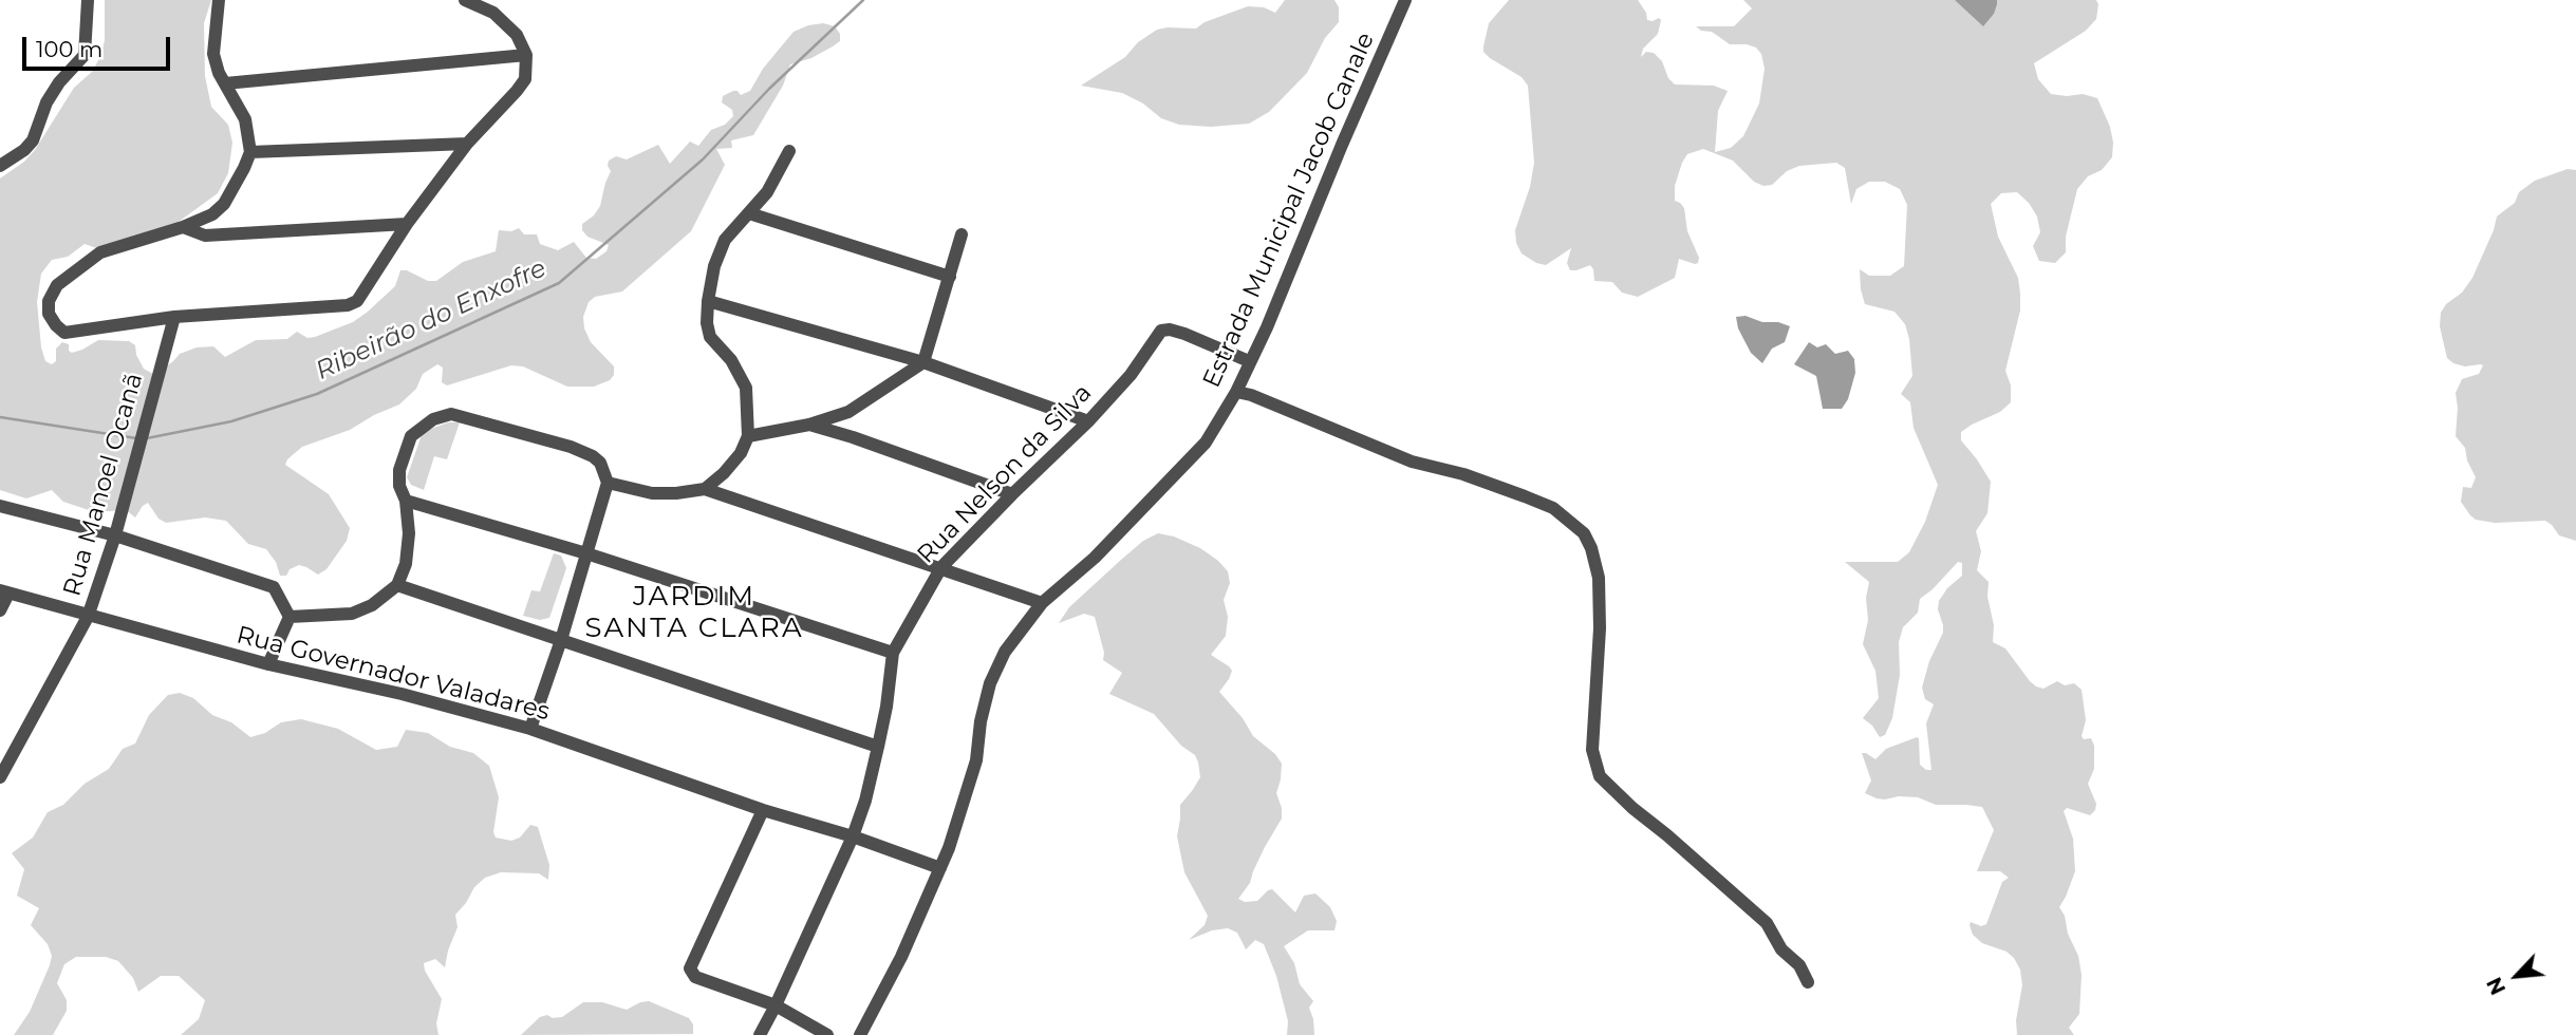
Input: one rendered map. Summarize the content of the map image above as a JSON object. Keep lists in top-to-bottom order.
{
  "streets": {
    "street": [
      "Estrada Municipal Jacob Canale",
      "Rua Nelson da Silva",
      "Rua Manoel Ocanã",
      "Rua Governador Valadares"
    ]
  },
  "crossings": [
    ["Estrada Municipal Jacob Canale", "Rua Nelson da Silva"],
    ["Estrada Municipal Jacob Canale", "Rua Governador Valadares"],
    ["Rua Nelson da Silva", "Rua Governador Valadares"],
    ["Rua Manoel Ocanã", "Rua Governador Valadares"]
  ],
  "districts": ["JARDIM SANTA CLARA"],
  "water": ["Ribeirão do Enxofre"],
  "scale_bar": "100 m",
  "north": "bottom left"
}
